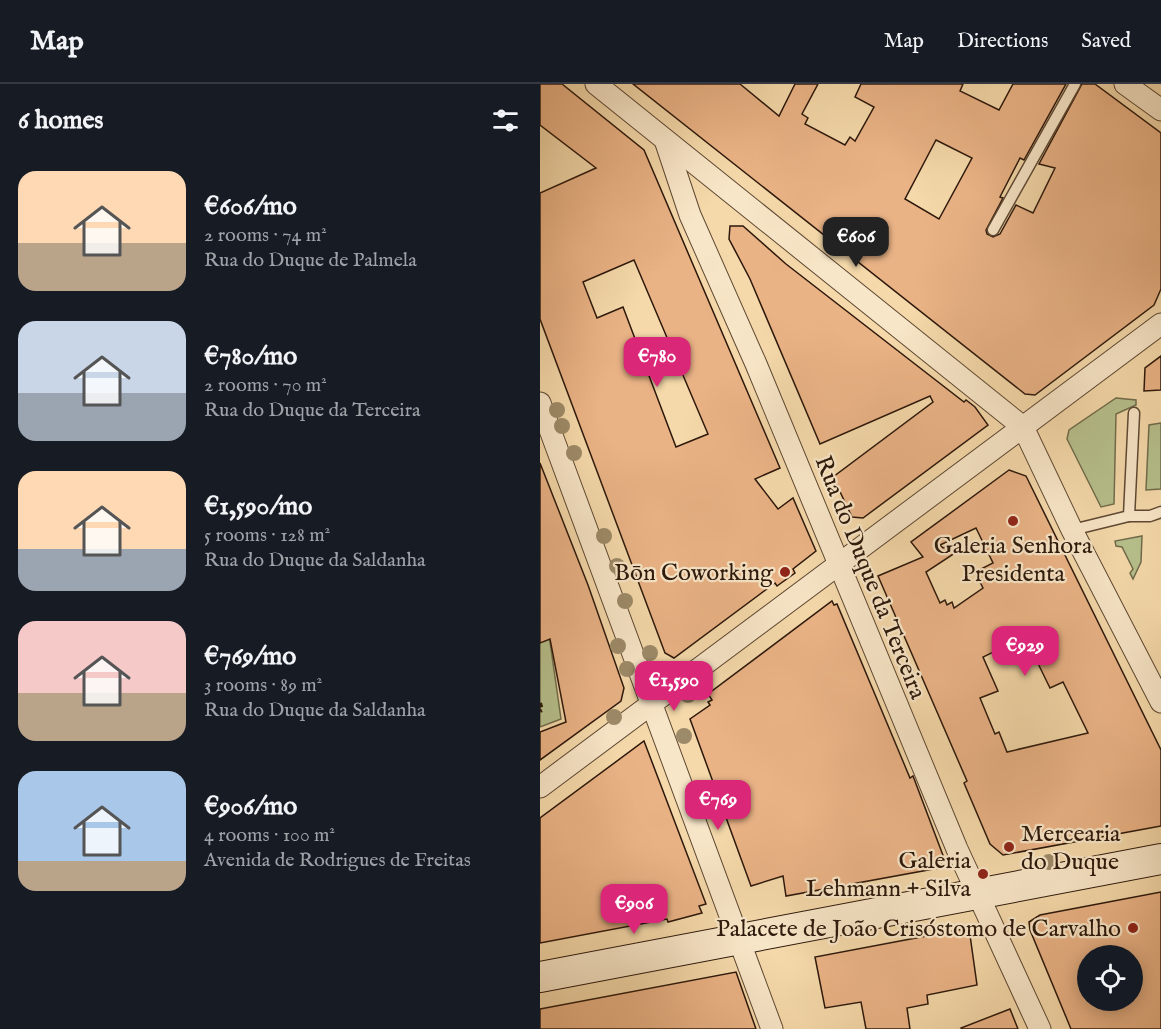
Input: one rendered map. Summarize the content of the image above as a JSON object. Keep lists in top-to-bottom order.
{
  "streets": {
    "street": ["Rua do Duque da Terceira"]
  },
  "places": [
    "Galeria Senhora Presidenta",
    "Bōn Coworking",
    "Mercearia do Duque",
    "Galeria Lehmann + Silva",
    "Palacete de João Crisóstomo de Carvalho"
  ],
  "page": {
    "header": "Map",
    "nav": ["Map", "Directions", "Saved"],
    "heading": "6 homes",
    "list": [
      {
        "name": "€606/mo",
        "note": "2 rooms · 74 m² · Rua do Duque de Palmela"
      },
      {
        "name": "€780/mo",
        "note": "2 rooms · 70 m² · Rua do Duque da Terceira"
      },
      {
        "name": "€1,590/mo",
        "note": "5 rooms · 128 m² · Rua do Duque da Saldanha"
      },
      {
        "name": "€769/mo",
        "note": "3 rooms · 89 m² · Rua do Duque da Saldanha"
      },
      {
        "name": "€906/mo",
        "note": "4 rooms · 100 m² · Avenida de Rodrigues de Freitas"
      }
    ],
    "price": [
      "€606",
      "€780",
      "€929",
      "€1,590",
      "€769",
      "€906"
    ]
  }
}
